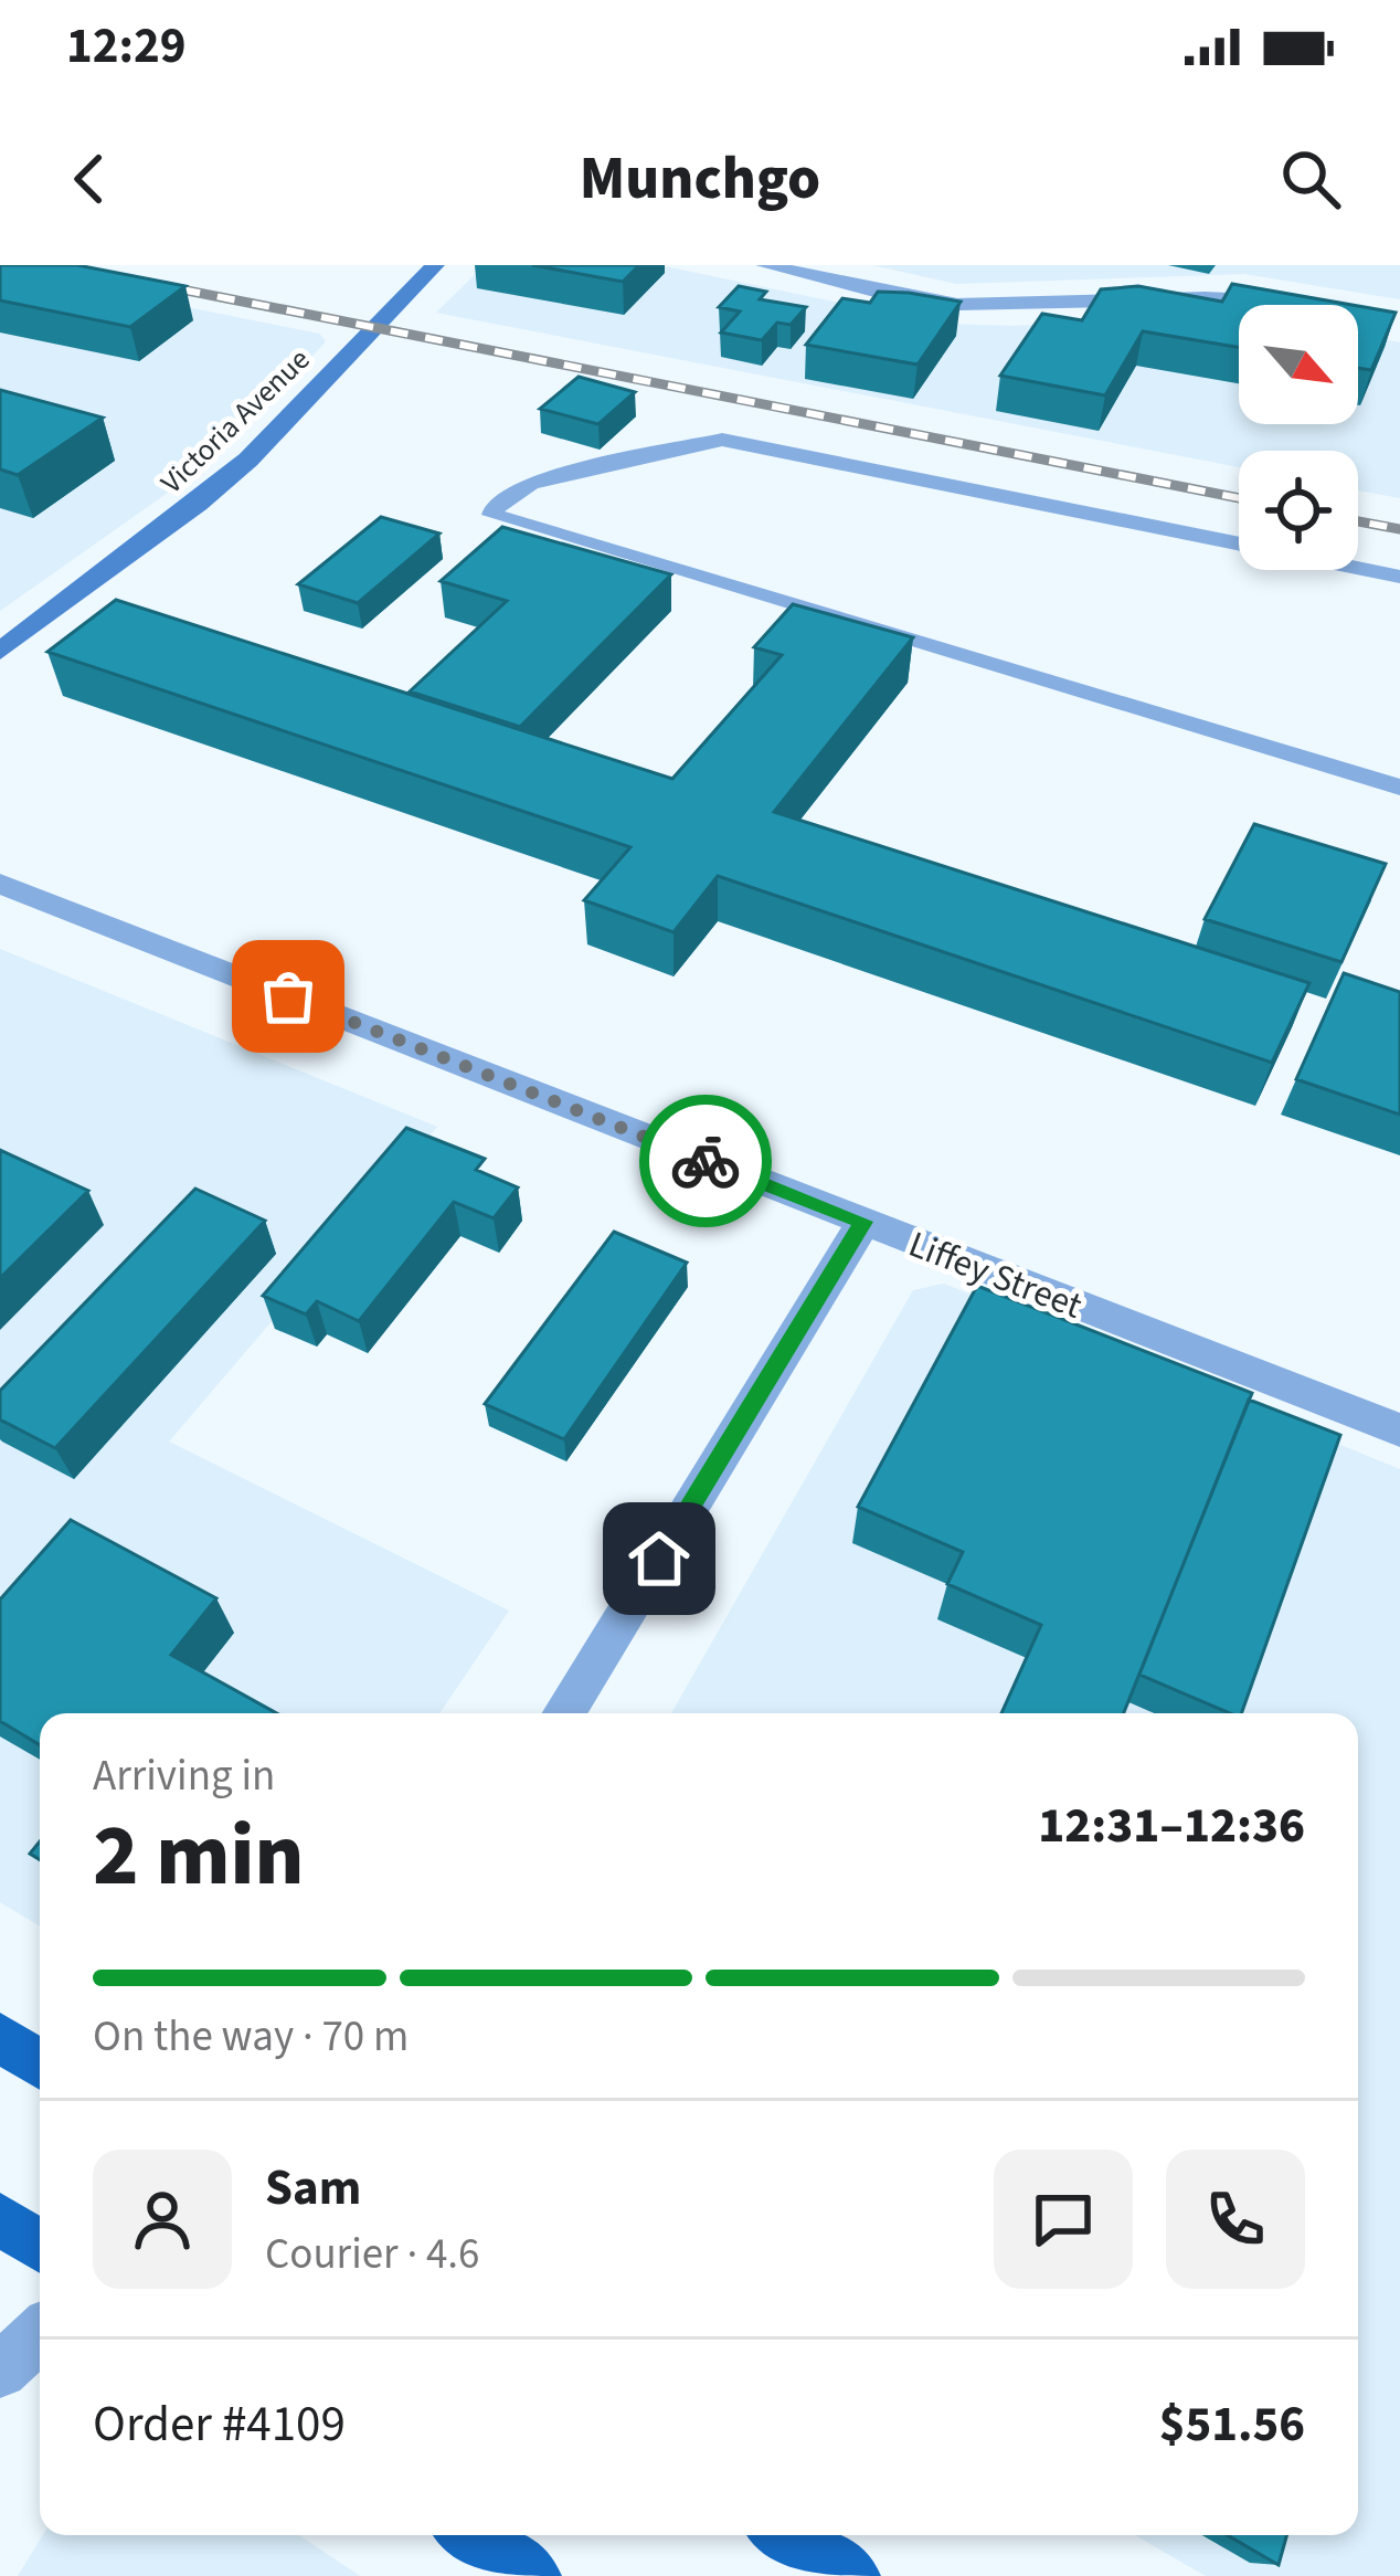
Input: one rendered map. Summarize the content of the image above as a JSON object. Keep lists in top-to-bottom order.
{
  "streets": {
    "main road": ["Victoria Avenue"],
    "street": ["Liffey Street"]
  },
  "north": "bottom right",
  "page": {
    "status": "12:29",
    "header": "Munchgo",
    "heading": ["2 min", "Arriving in", "12:31–12:36"],
    "panel": [
      "Sam",
      "Courier · 4.6",
      "Order #4109",
      "$51.56"
    ],
    "bar": "On the way · 70 m"
  }
}
